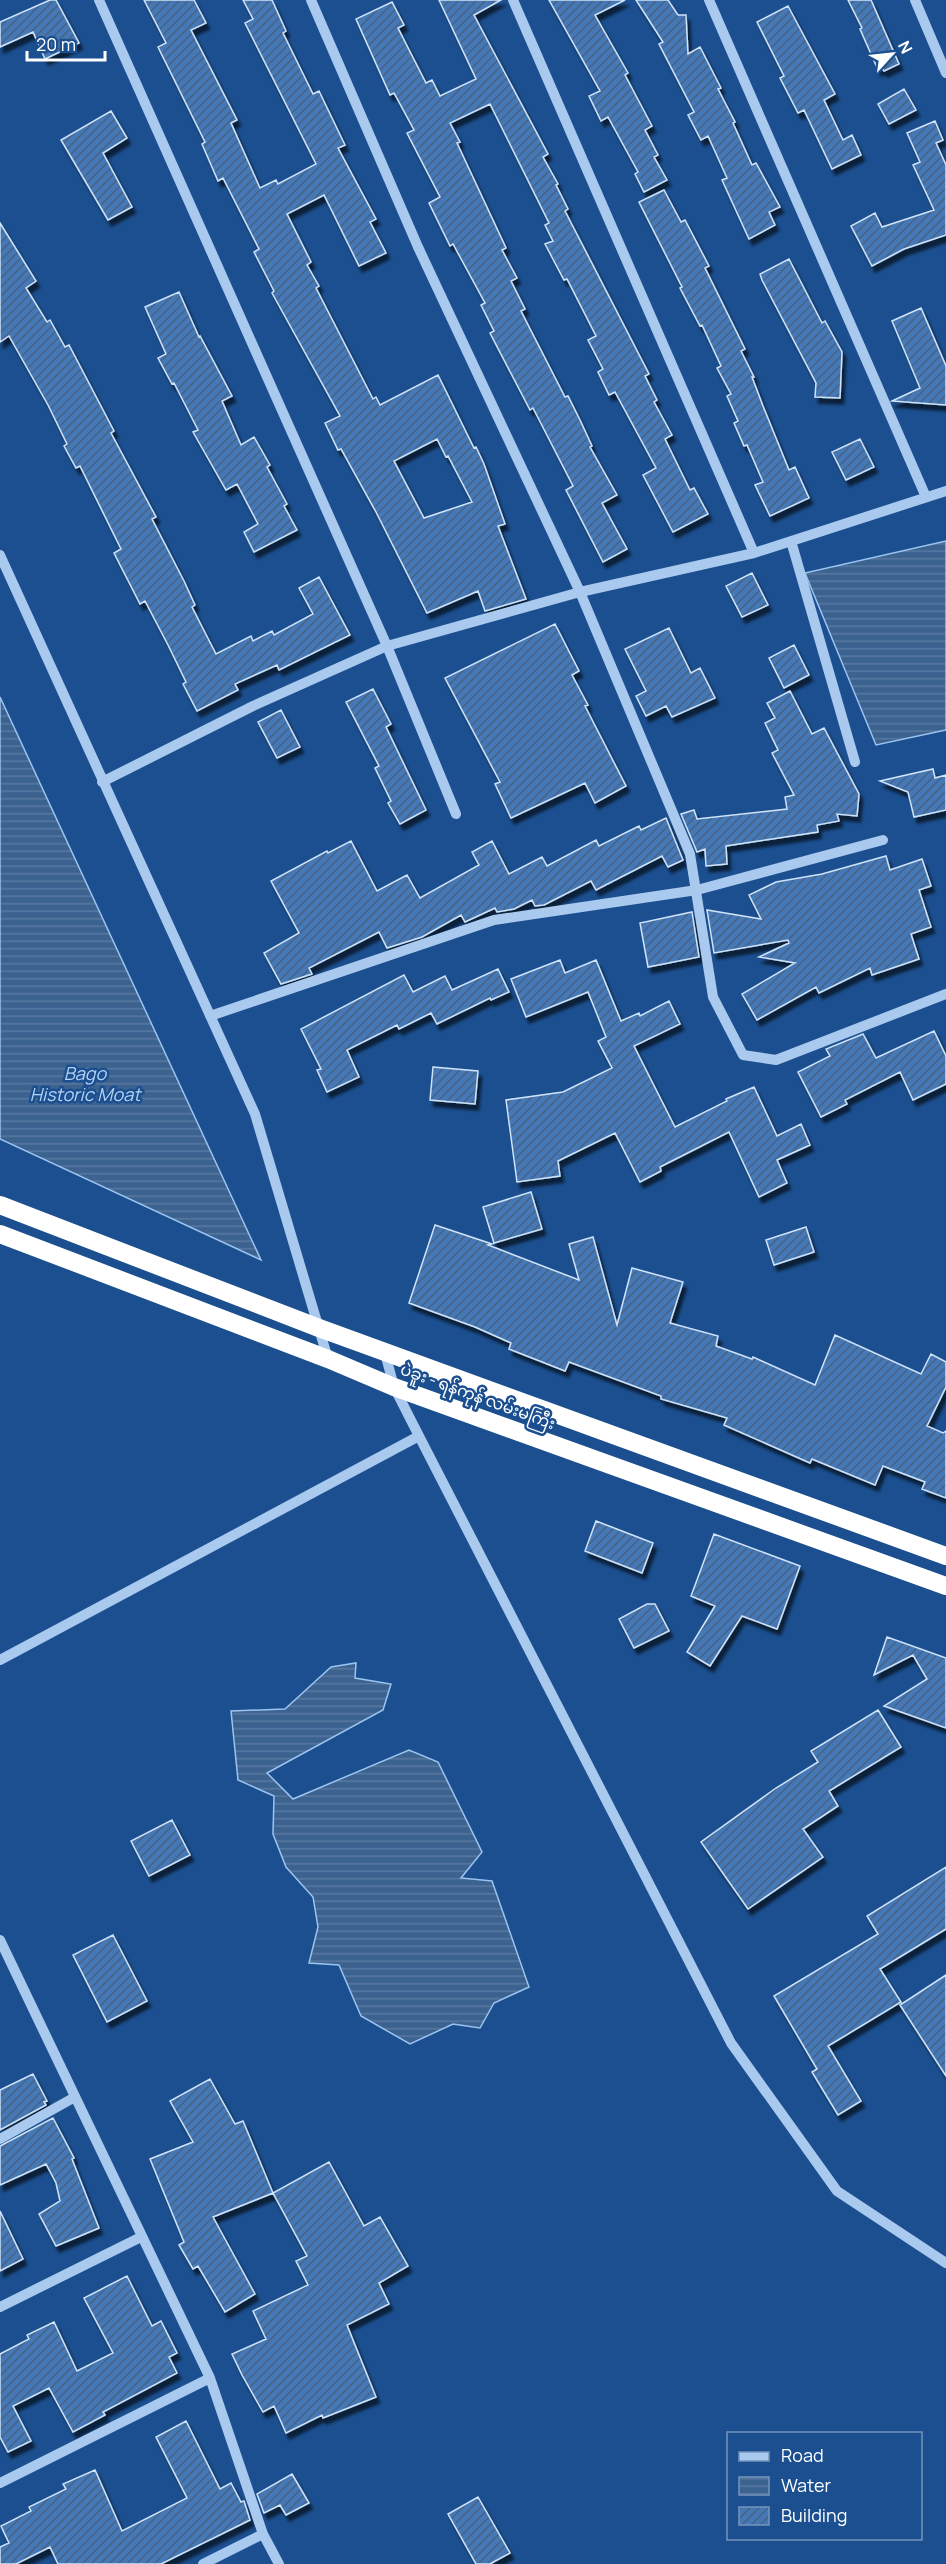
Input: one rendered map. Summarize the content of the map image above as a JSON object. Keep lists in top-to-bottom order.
{
  "streets": {
    "highway": ["ပဲခူး - ရန်ကုန် လမ်းမကြီး"]
  },
  "water": ["Bago Historic Moat"],
  "legend": ["Road", "Water", "Building"],
  "scale_bar": "20 m",
  "north": "top right"
}
